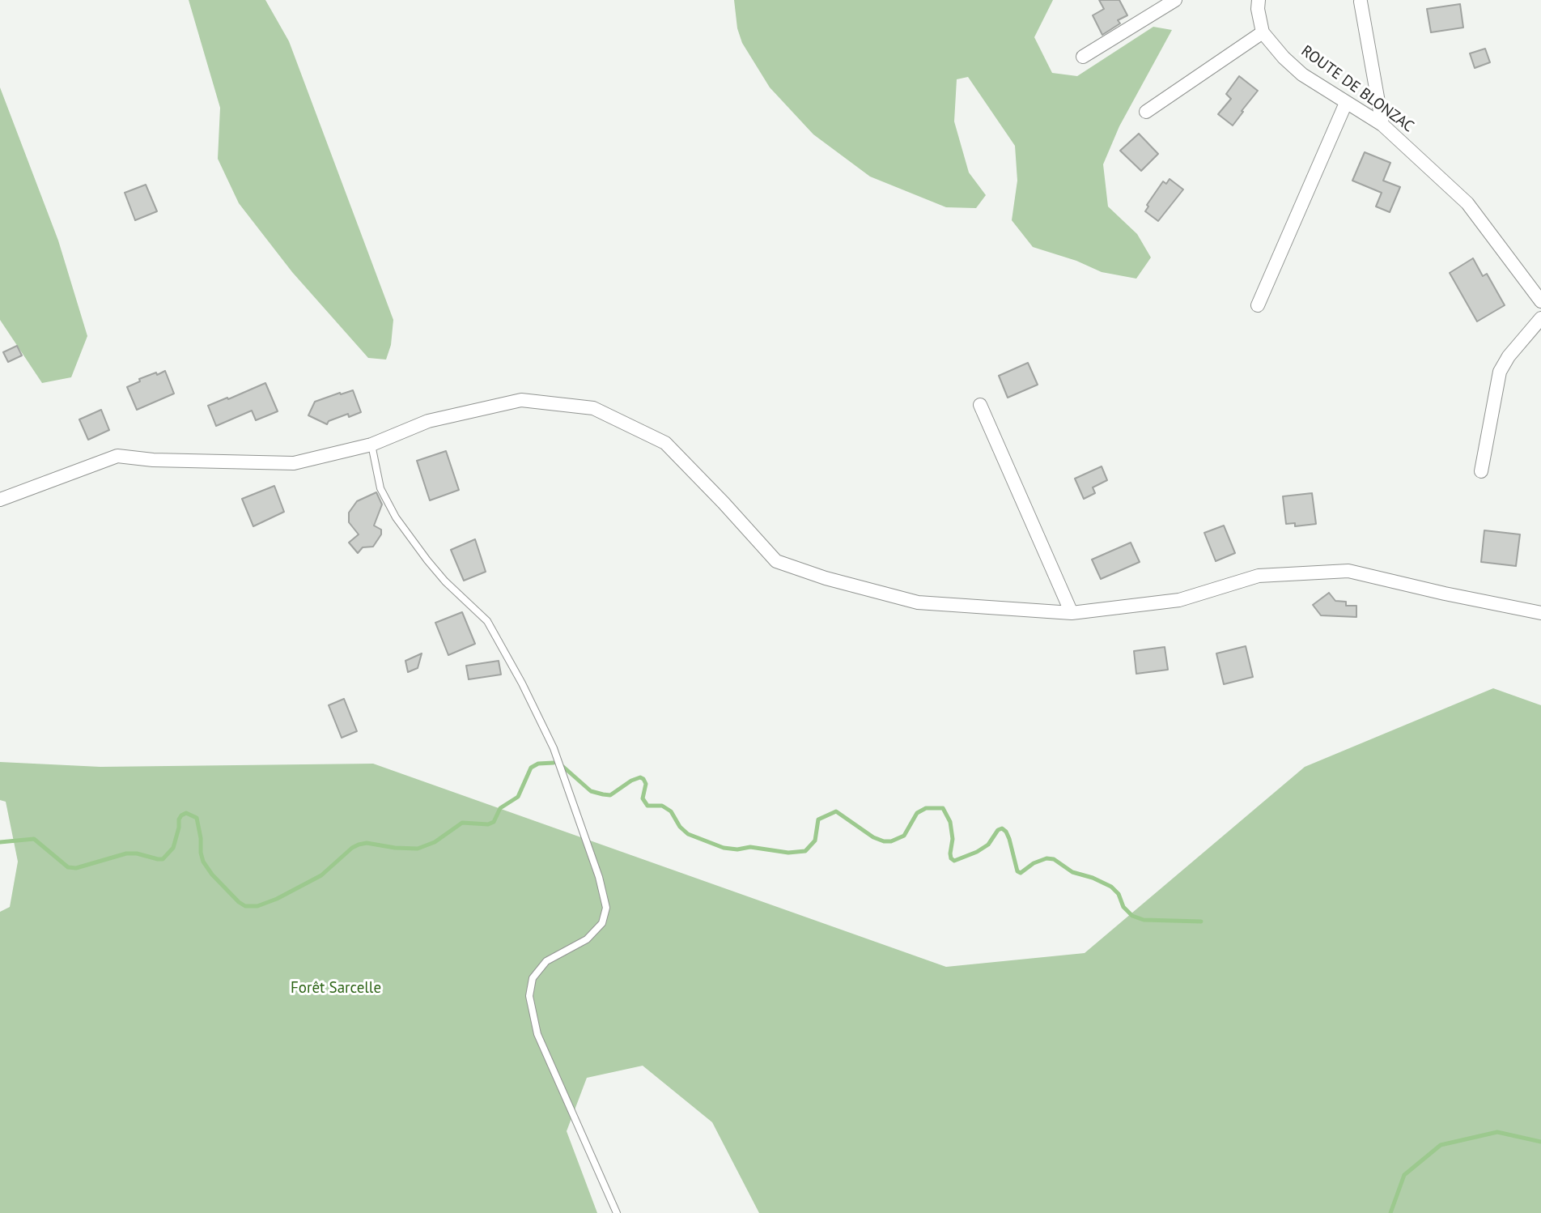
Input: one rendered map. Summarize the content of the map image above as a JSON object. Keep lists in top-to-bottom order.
{
  "streets": {
    "street": ["ROUTE DE BLONZAC"]
  },
  "parks": ["Forêt Sarcelle"]
}
